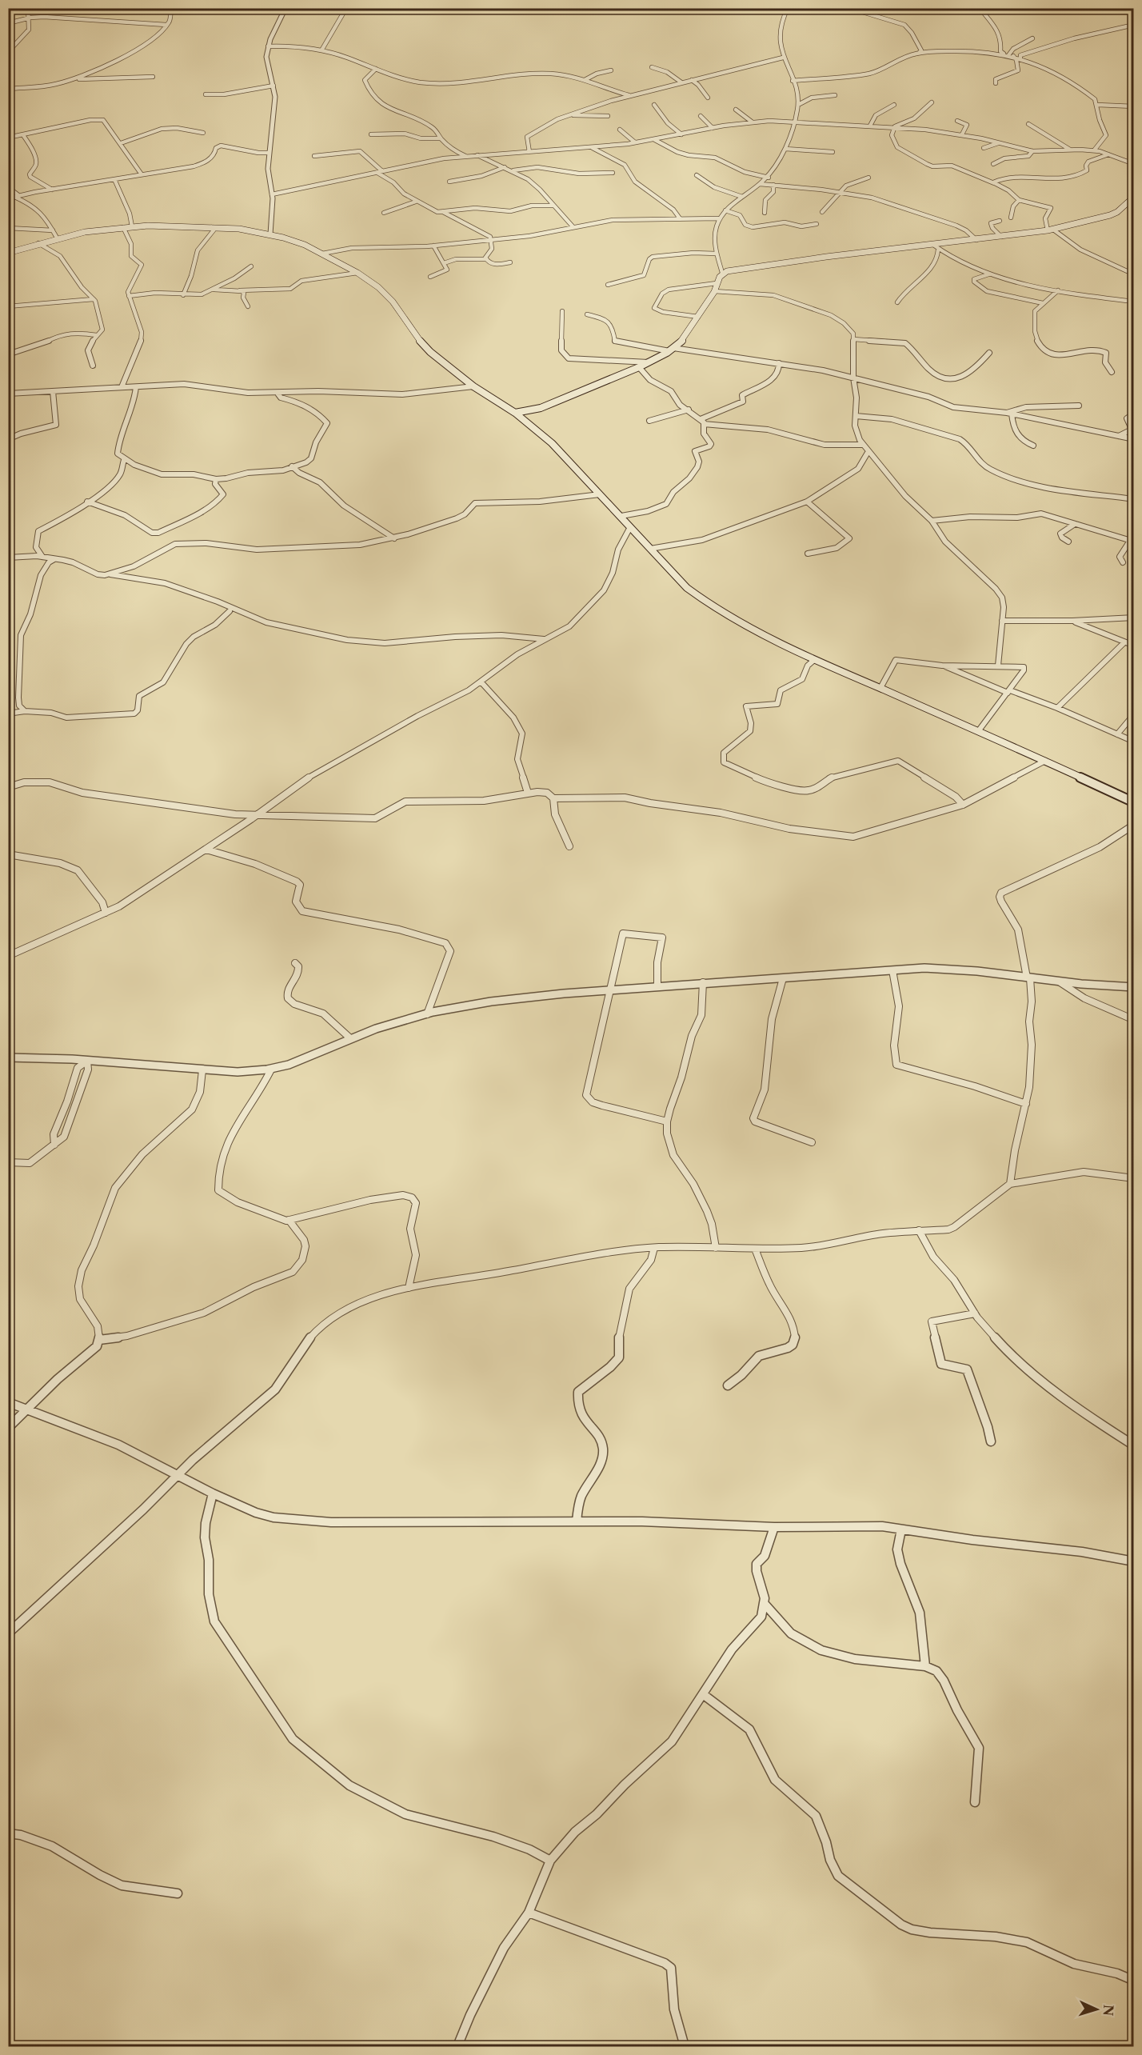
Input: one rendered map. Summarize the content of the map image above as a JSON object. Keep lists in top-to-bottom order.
{
  "north": "right"
}
